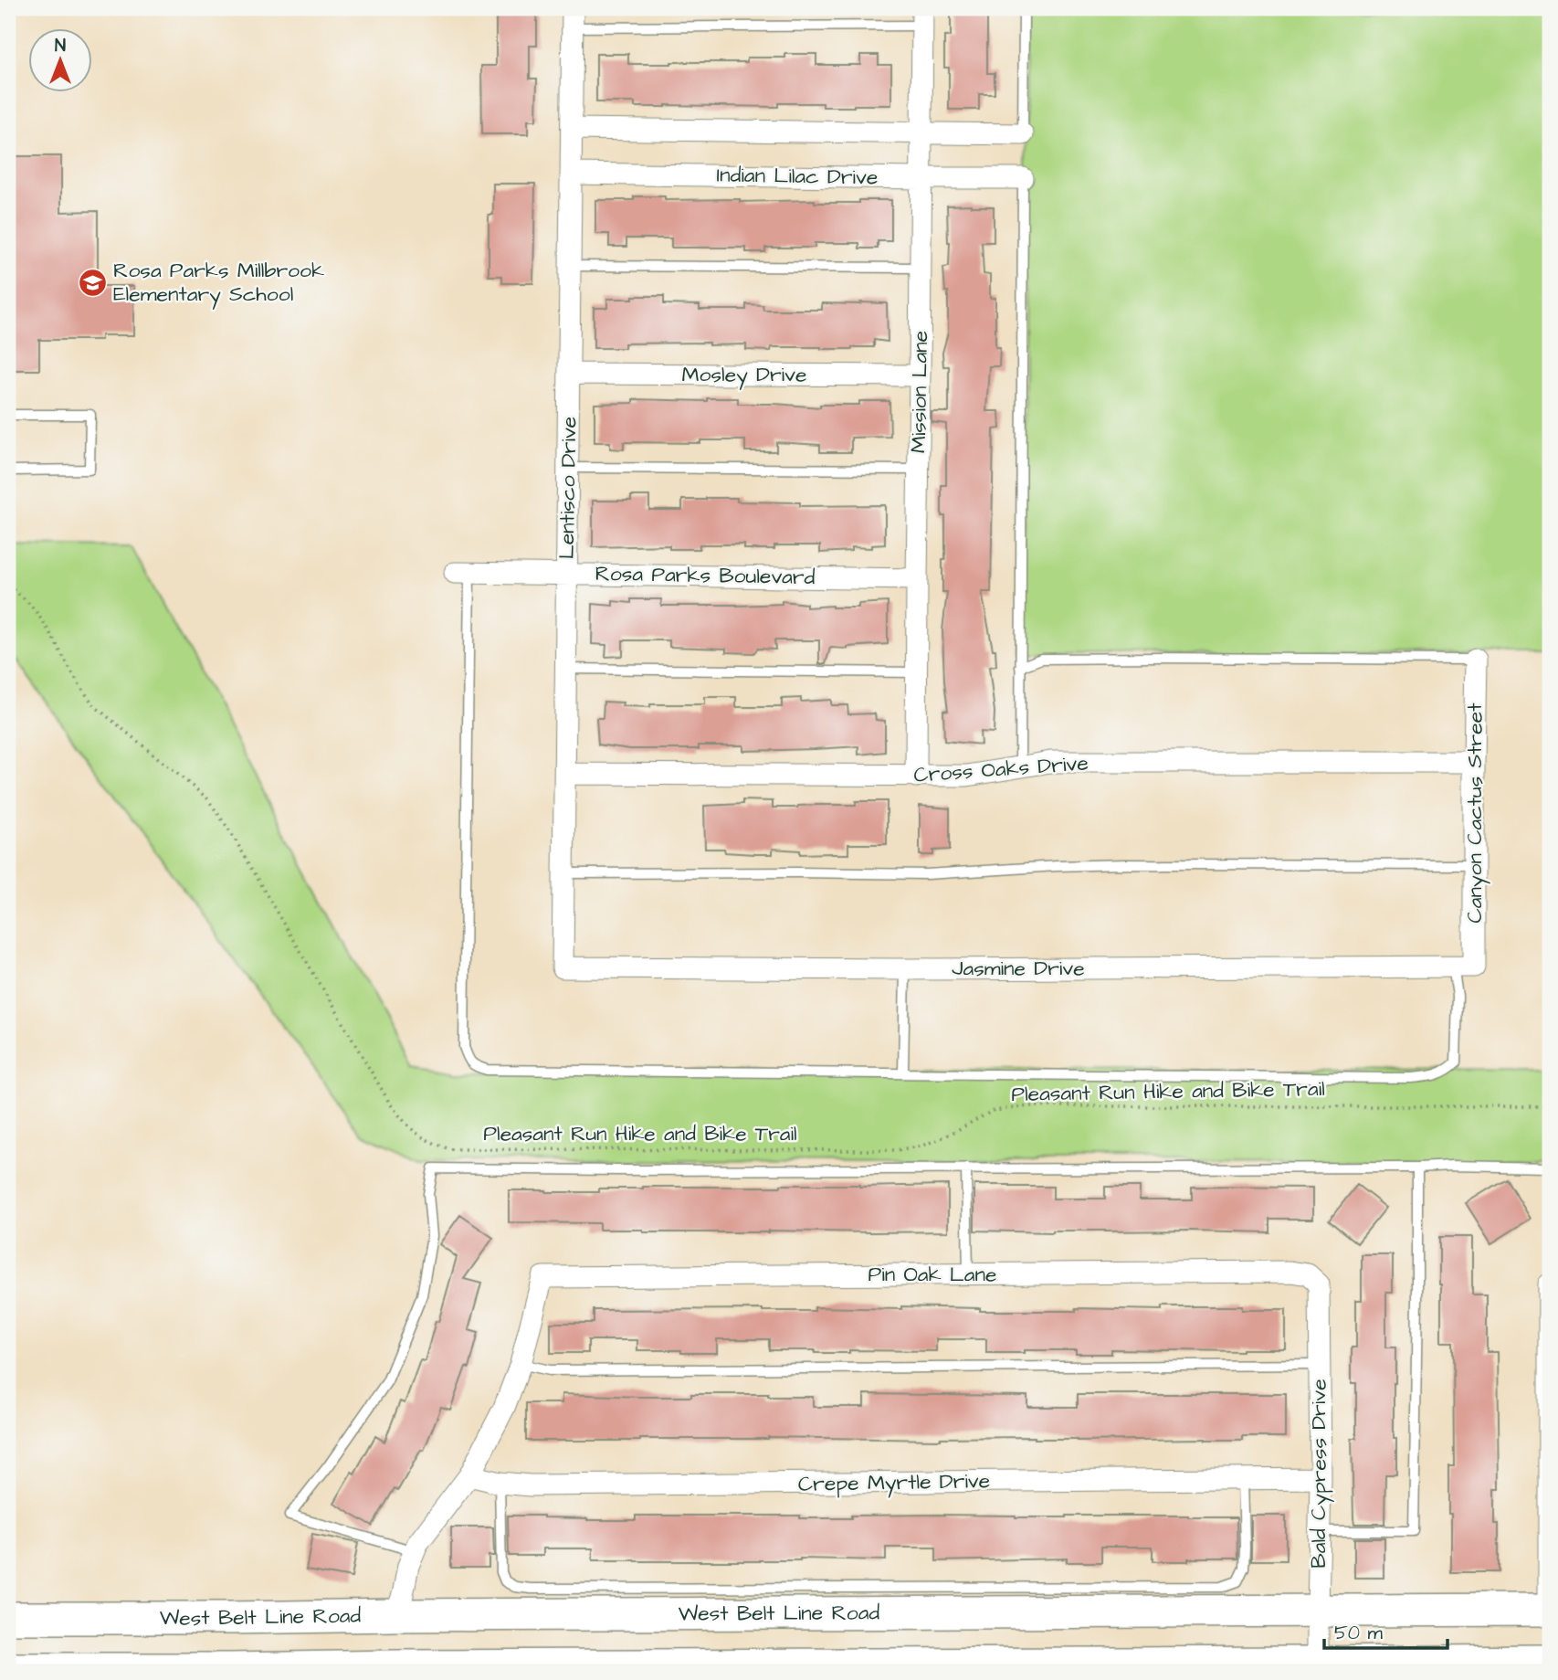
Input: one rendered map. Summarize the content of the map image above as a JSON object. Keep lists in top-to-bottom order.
{
  "streets": {
    "main road": ["West Belt Line Road"],
    "street": [
      "Indian Lilac Drive",
      "Mosley Drive",
      "Mission Lane",
      "Lentisco Drive",
      "Rosa Parks Boulevard",
      "Cross Oaks Drive",
      "Canyon Cactus Street",
      "Jasmine Drive",
      "Pin Oak Lane",
      "Bald Cypress Drive",
      "Crepe Myrtle Drive"
    ],
    "path": ["Pleasant Run Hike and Bike Trail"]
  },
  "crossings": [
    ["Indian Lilac Drive", "Mission Lane"],
    ["Indian Lilac Drive", "Lentisco Drive"],
    ["Mosley Drive", "Mission Lane"],
    ["Mosley Drive", "Lentisco Drive"],
    ["Mission Lane", "Rosa Parks Boulevard"],
    ["Mission Lane", "Cross Oaks Drive"],
    ["Lentisco Drive", "Rosa Parks Boulevard"],
    ["Lentisco Drive", "Cross Oaks Drive"],
    ["Lentisco Drive", "Jasmine Drive"],
    ["Cross Oaks Drive", "Canyon Cactus Street"],
    ["Canyon Cactus Street", "Jasmine Drive"],
    ["Pin Oak Lane", "Bald Cypress Drive"],
    ["Bald Cypress Drive", "Crepe Myrtle Drive"],
    ["Bald Cypress Drive", "West Belt Line Road"]
  ],
  "places": {
    "school or university": ["Rosa Parks Millbrook Elementary School"]
  },
  "scale_bar": "50 m",
  "north": "top"
}
